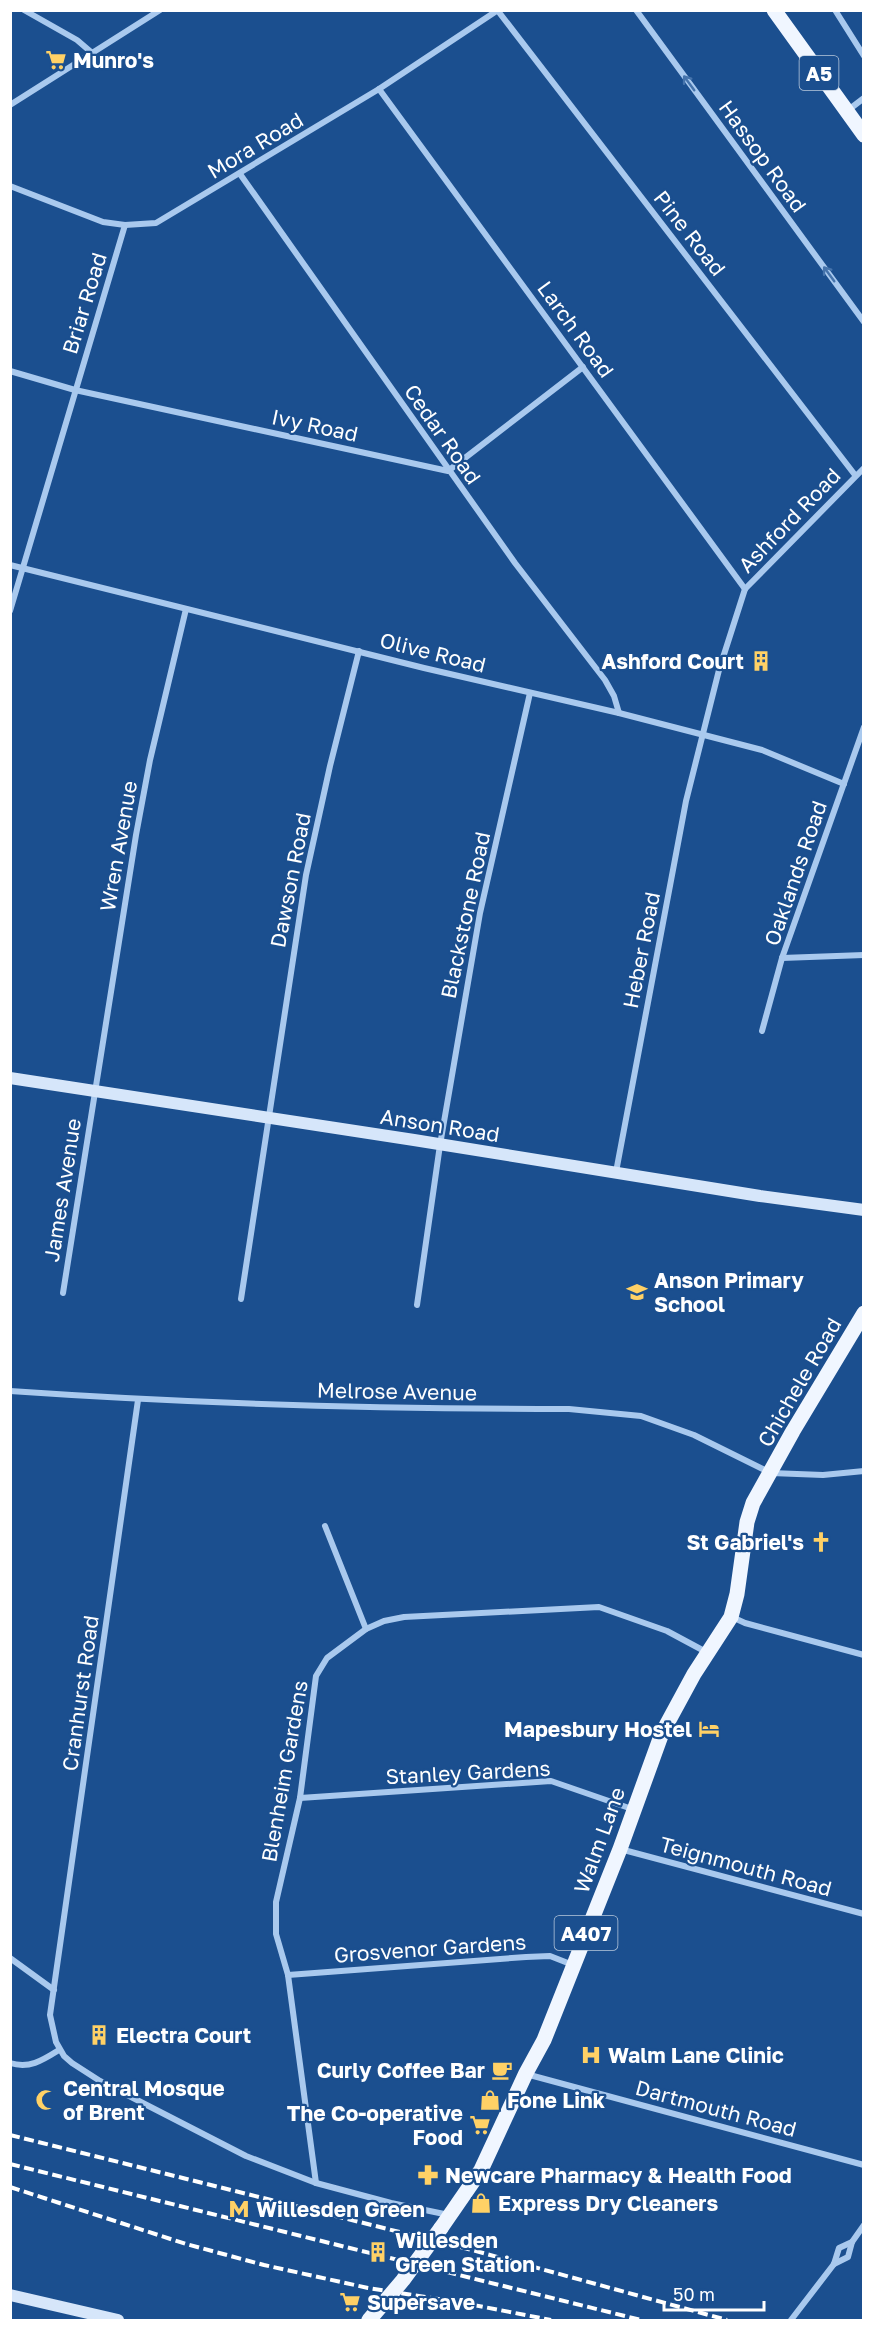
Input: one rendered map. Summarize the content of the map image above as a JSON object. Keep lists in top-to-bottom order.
{
  "streets": {
    "main road": [
      "A5",
      "Chichele Road",
      "Walm Lane",
      "A407"
    ],
    "street": [
      "Mora Road",
      "Hassop Road",
      "Pine Road",
      "Briar Road",
      "Larch Road",
      "Ivy Road",
      "Cedar Road",
      "Ashford Road",
      "Olive Road",
      "Wren Avenue",
      "Oaklands Road",
      "Dawson Road",
      "Blackstone Road",
      "Heber Road",
      "Anson Road",
      "James Avenue",
      "Melrose Avenue",
      "Cranhurst Road",
      "Blenheim Gardens",
      "Stanley Gardens",
      "Teignmouth Road",
      "Grosvenor Gardens",
      "Dartmouth Road"
    ]
  },
  "crossings": [
    ["Mora Road", "Pine Road"],
    ["Mora Road", "Briar Road"],
    ["Mora Road", "Larch Road"],
    ["Mora Road", "Cedar Road"],
    ["Pine Road", "Ashford Road"],
    ["Briar Road", "Ivy Road"],
    ["Briar Road", "Olive Road"],
    ["Larch Road", "Ashford Road"],
    ["Ivy Road", "Cedar Road"],
    ["Cedar Road", "Olive Road"],
    ["Ashford Road", "Olive Road"],
    ["Ashford Road", "Heber Road"],
    ["Olive Road", "Wren Avenue"],
    ["Olive Road", "Oaklands Road"],
    ["Olive Road", "Dawson Road"],
    ["Olive Road", "Blackstone Road"],
    ["Olive Road", "Heber Road"],
    ["Wren Avenue", "Anson Road"],
    ["Wren Avenue", "James Avenue"],
    ["Dawson Road", "Anson Road"],
    ["Blackstone Road", "Anson Road"],
    ["Heber Road", "Anson Road"],
    ["Anson Road", "James Avenue"],
    ["Chichele Road", "Melrose Avenue"],
    ["Chichele Road", "Walm Lane"],
    ["Melrose Avenue", "Cranhurst Road"],
    ["Melrose Avenue", "Walm Lane"],
    ["Blenheim Gardens", "Stanley Gardens"],
    ["Blenheim Gardens", "Walm Lane"],
    ["Blenheim Gardens", "Grosvenor Gardens"],
    ["Stanley Gardens", "Walm Lane"],
    ["Walm Lane", "Teignmouth Road"],
    ["Walm Lane", "Grosvenor Gardens"],
    ["Walm Lane", "Dartmouth Road"]
  ],
  "one_way": ["Hassop Road"],
  "places": {
    "supermarket": ["Munro's", "The Co-operative Food", "Supersave"],
    "building": ["Ashford Court", "Electra Court", "Willesden Green Station"],
    "school or university": ["Anson Primary School"],
    "church": ["St Gabriel's"],
    "hotel": ["Mapesbury Hostel"],
    "hospital": ["Walm Lane Clinic"],
    "cafe": ["Curly Coffee Bar"],
    "mosque": ["Central Mosque of Brent"],
    "shop": ["Fone Link", "Express Dry Cleaners"],
    "pharmacy": ["Newcare Pharmacy & Health Food"],
    "metro station": ["Willesden Green"]
  },
  "scale_bar": "50 m"
}
